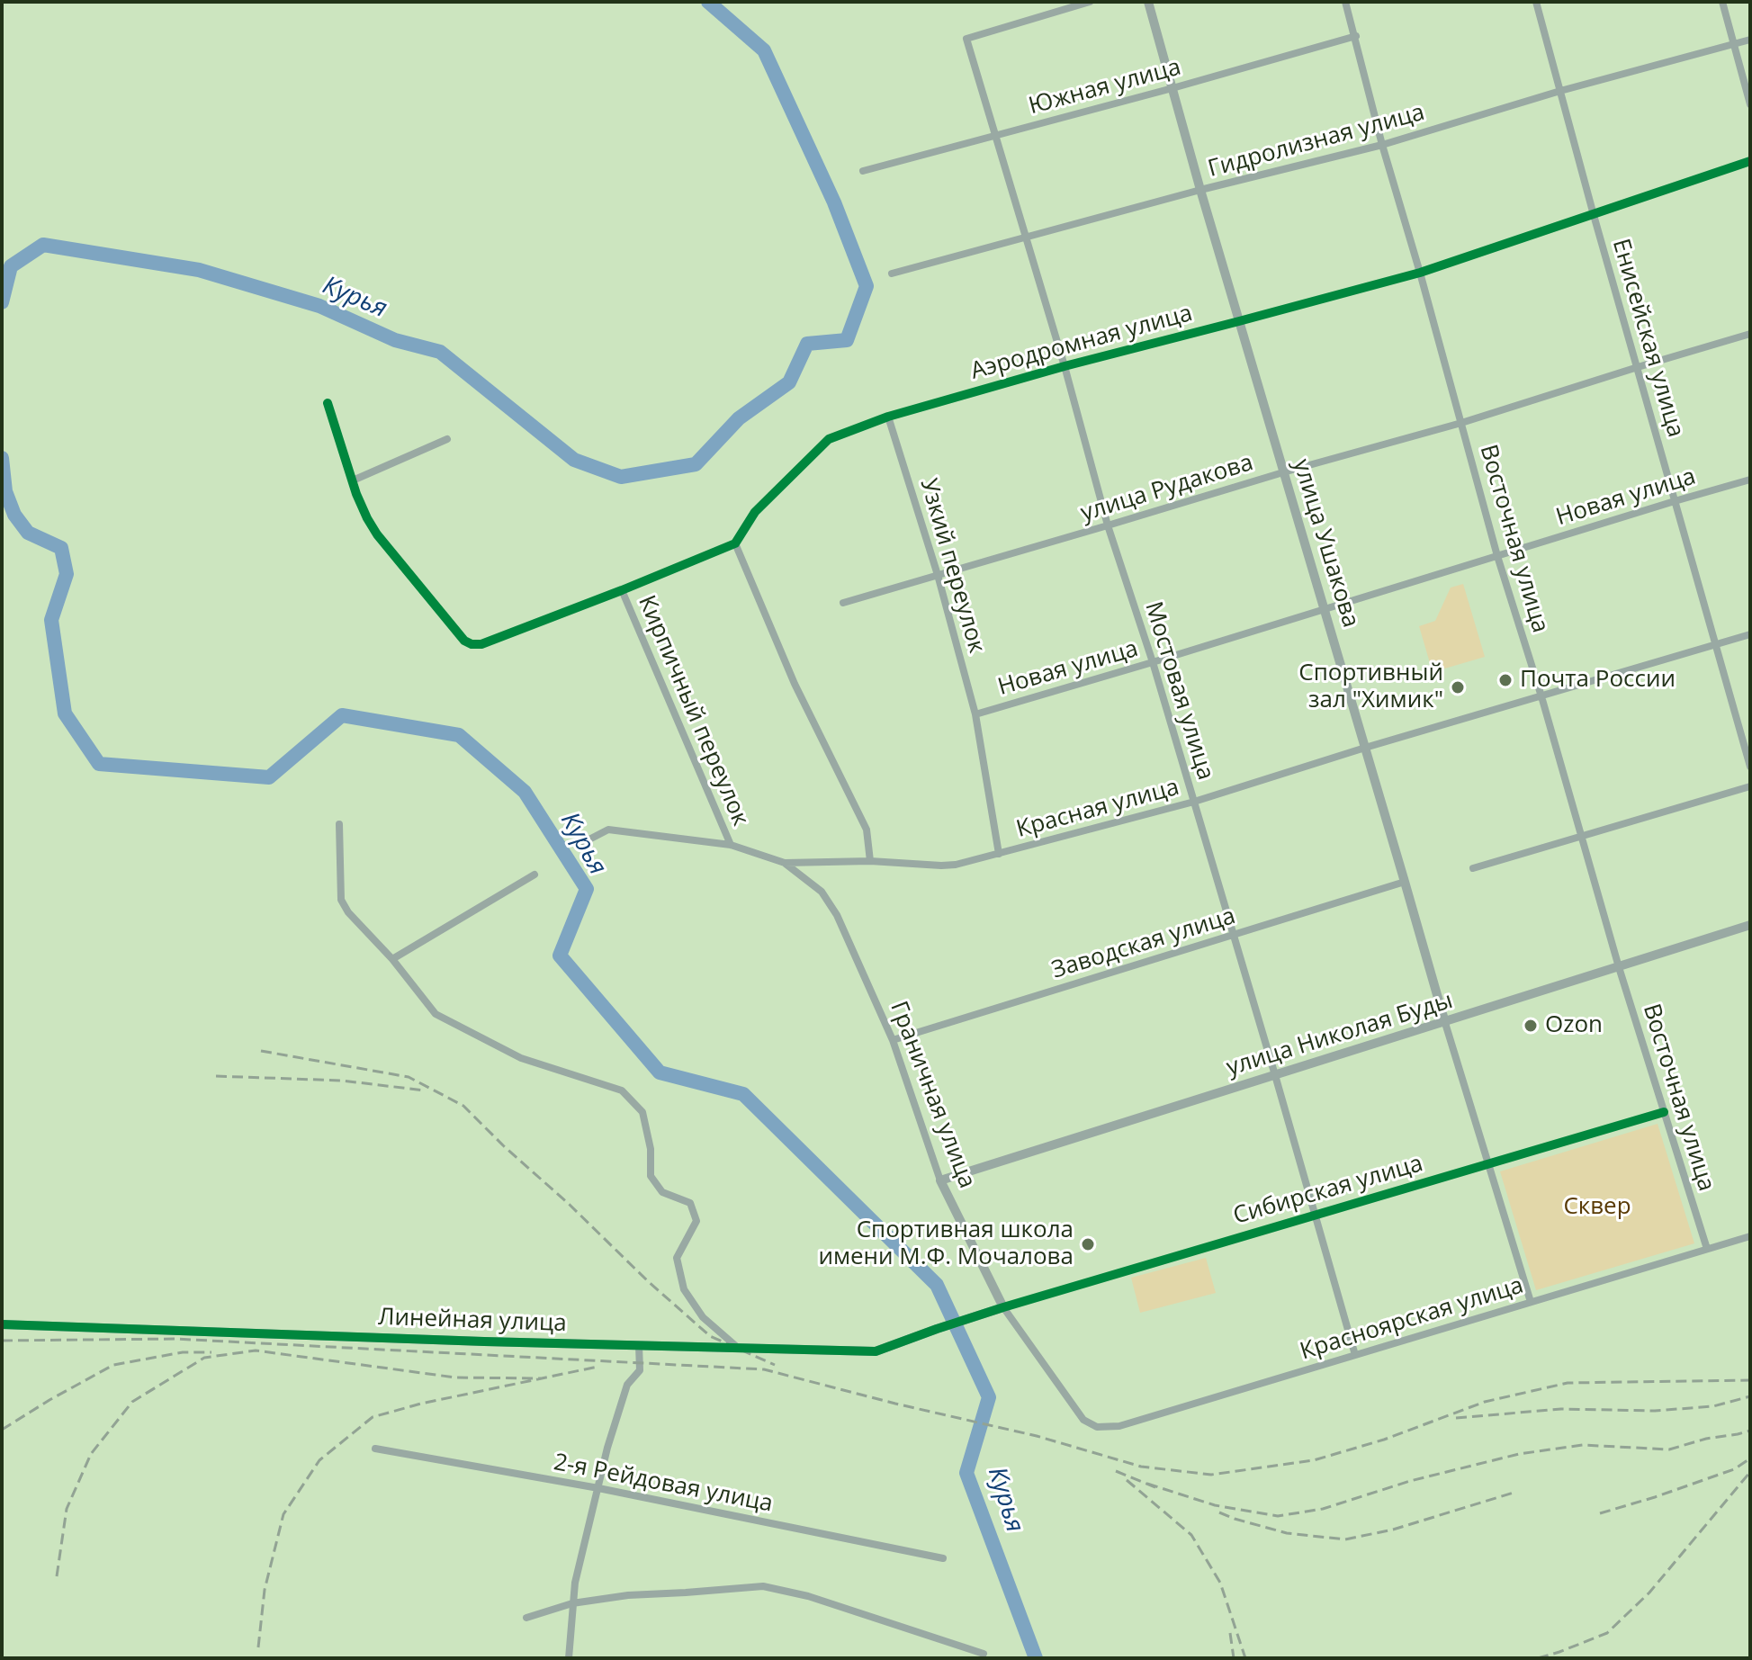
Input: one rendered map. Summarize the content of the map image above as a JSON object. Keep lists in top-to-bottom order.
{
  "streets": {
    "street": [
      "Южная улица",
      "Гидролизная улица",
      "Енисейская улица",
      "Аэродромная улица",
      "улица Рудакова",
      "Новая улица",
      "Восточная улица",
      "улица Ушакова",
      "Узкий переулок",
      "Мостовая улица",
      "Кирпичный переулок",
      "Красная улица",
      "Заводская улица",
      "улица Николая Буды",
      "Граничная улица",
      "Сибирская улица",
      "Красноярская улица",
      "Линейная улица",
      "2-я Рейдовая улица"
    ]
  },
  "crossings": [
    ["Южная улица", "Восточная улица"],
    ["Южная улица", "улица Ушакова"],
    ["Южная улица", "Мостовая улица"],
    ["Гидролизная улица", "Енисейская улица"],
    ["Гидролизная улица", "Восточная улица"],
    ["Гидролизная улица", "улица Ушакова"],
    ["Гидролизная улица", "Мостовая улица"],
    ["Енисейская улица", "Аэродромная улица"],
    ["Енисейская улица", "улица Рудакова"],
    ["Енисейская улица", "Новая улица"],
    ["Енисейская улица", "Красная улица"],
    ["Аэродромная улица", "Восточная улица"],
    ["Аэродромная улица", "улица Ушакова"],
    ["Аэродромная улица", "Узкий переулок"],
    ["Аэродромная улица", "Мостовая улица"],
    ["улица Рудакова", "Восточная улица"],
    ["улица Рудакова", "улица Ушакова"],
    ["улица Рудакова", "Узкий переулок"],
    ["улица Рудакова", "Мостовая улица"],
    ["Новая улица", "Восточная улица"],
    ["Новая улица", "улица Ушакова"],
    ["Новая улица", "Узкий переулок"],
    ["Новая улица", "Мостовая улица"],
    ["Восточная улица", "Красная улица"],
    ["Восточная улица", "улица Николая Буды"],
    ["Восточная улица", "Сибирская улица"],
    ["Восточная улица", "Красноярская улица"],
    ["улица Ушакова", "Красная улица"],
    ["улица Ушакова", "Заводская улица"],
    ["улица Ушакова", "улица Николая Буды"],
    ["улица Ушакова", "Сибирская улица"],
    ["улица Ушакова", "Красноярская улица"],
    ["Узкий переулок", "Красная улица"],
    ["Мостовая улица", "Красная улица"],
    ["Мостовая улица", "Заводская улица"],
    ["Мостовая улица", "улица Николая Буды"],
    ["Мостовая улица", "Сибирская улица"],
    ["Мостовая улица", "Красноярская улица"],
    ["Кирпичный переулок", "Красная улица"],
    ["Красная улица", "Граничная улица"],
    ["Заводская улица", "Граничная улица"],
    ["улица Николая Буды", "Граничная улица"],
    ["Граничная улица", "Сибирская улица"],
    ["Граничная улица", "Красноярская улица"],
    ["Граничная улица", "Линейная улица"],
    ["Сибирская улица", "Линейная улица"]
  ],
  "water": ["Курья"],
  "parks": ["Сквер"],
  "places": [
    "Почта России",
    "Спортивный зал \"Химик\"",
    "Ozon",
    "Спортивная школа имени М.Ф. Мочалова"
  ]
}
